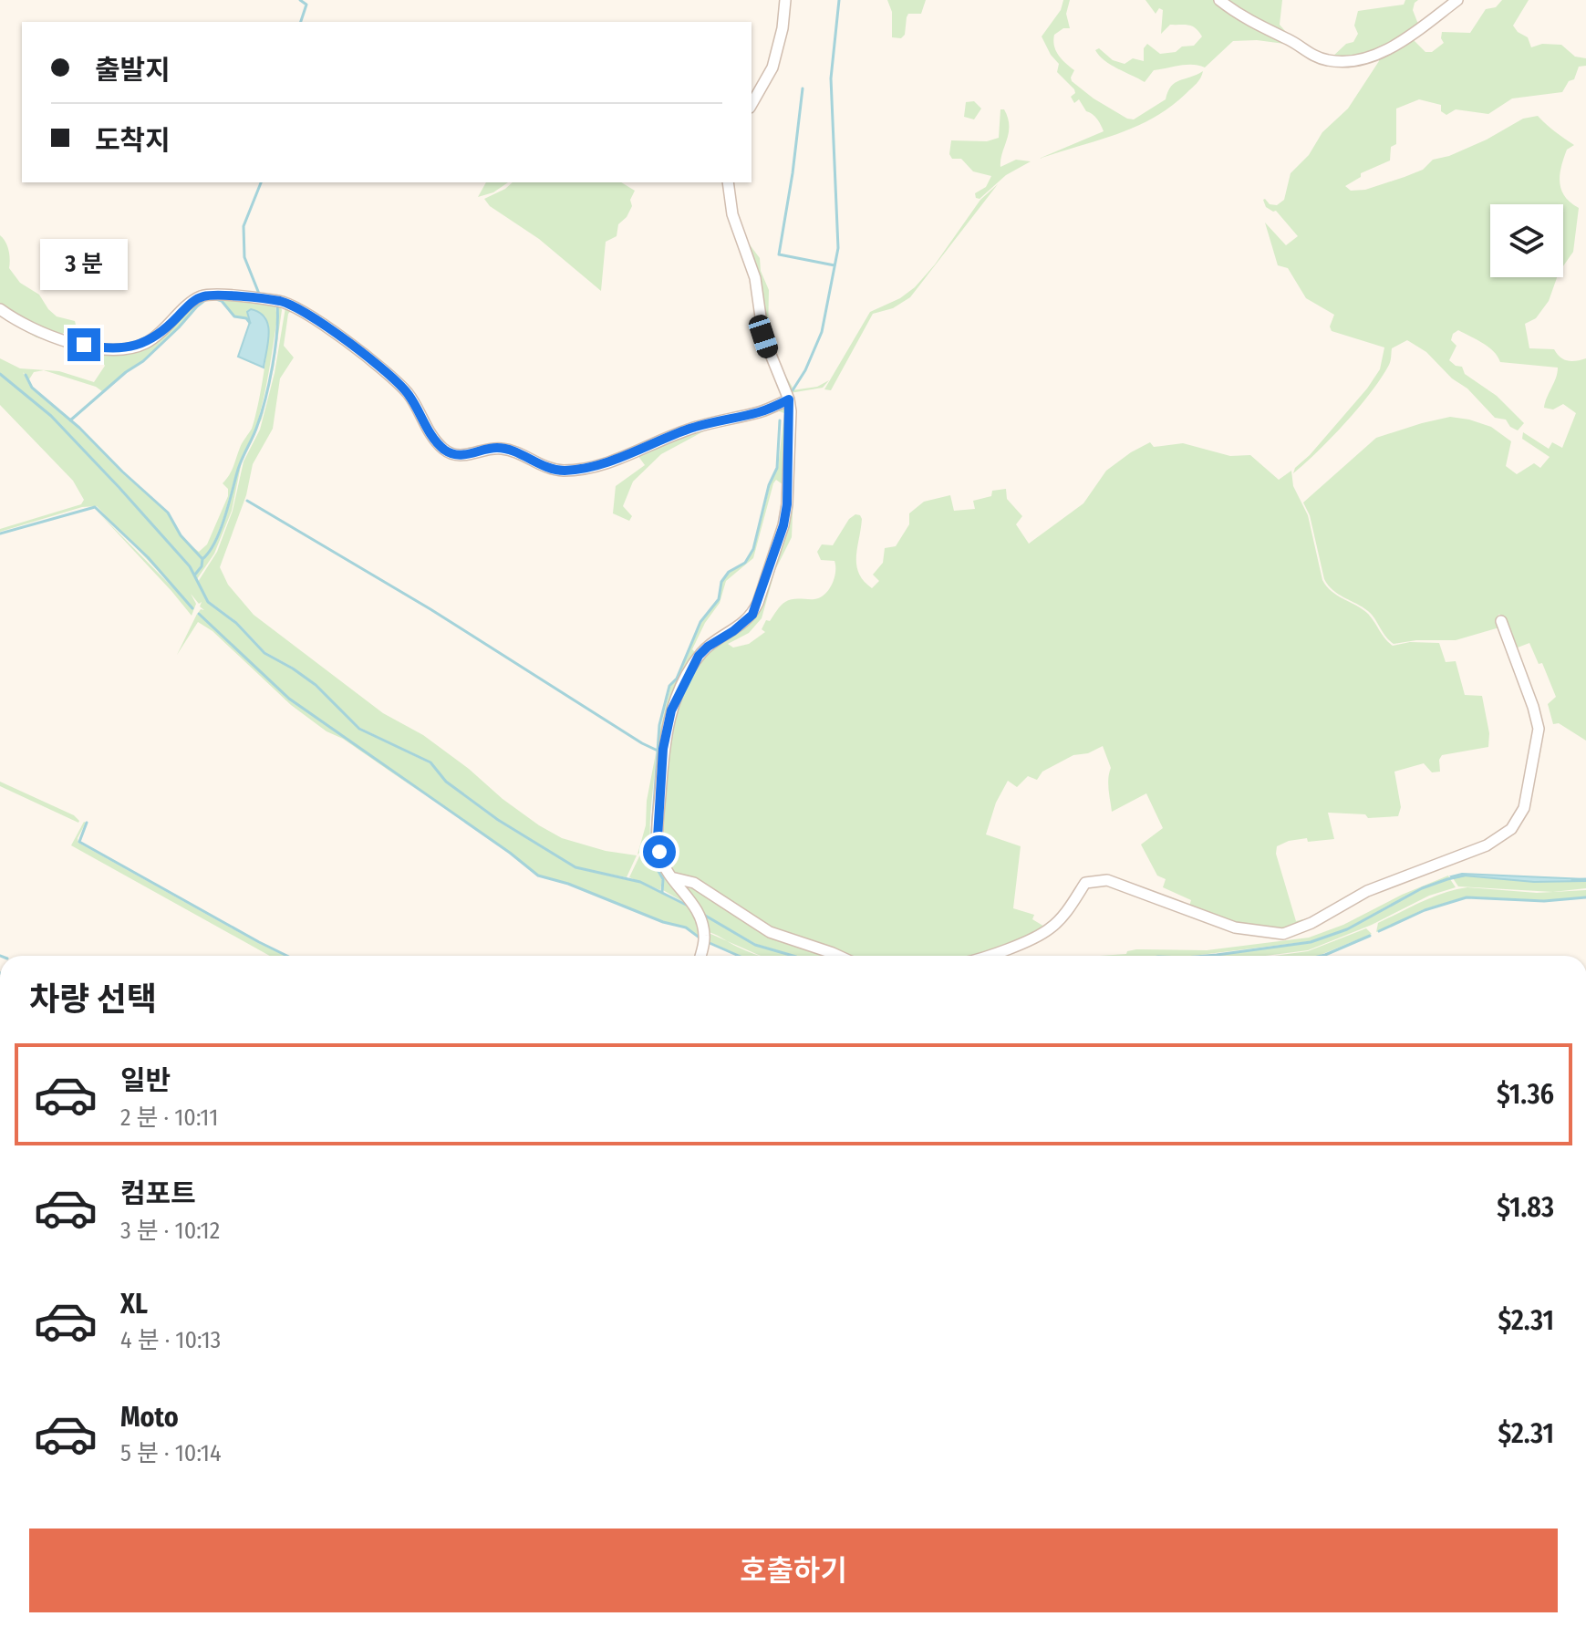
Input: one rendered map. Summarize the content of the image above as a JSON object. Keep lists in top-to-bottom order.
{
  "page": {
    "banner": ["출발지", "도착지"],
    "bubble": "3 분",
    "heading": "차량 선택",
    "list": [
      {
        "name": "일반",
        "note": "2 분 · 10:11",
        "value": "$1.36"
      },
      {
        "name": "컴포트",
        "note": "3 분 · 10:12",
        "value": "$1.83"
      },
      {
        "name": "XL",
        "note": "4 분 · 10:13",
        "value": "$2.31"
      },
      {
        "name": "Moto",
        "note": "5 분 · 10:14",
        "value": "$2.31"
      }
    ],
    "buttons": "호출하기"
  }
}
